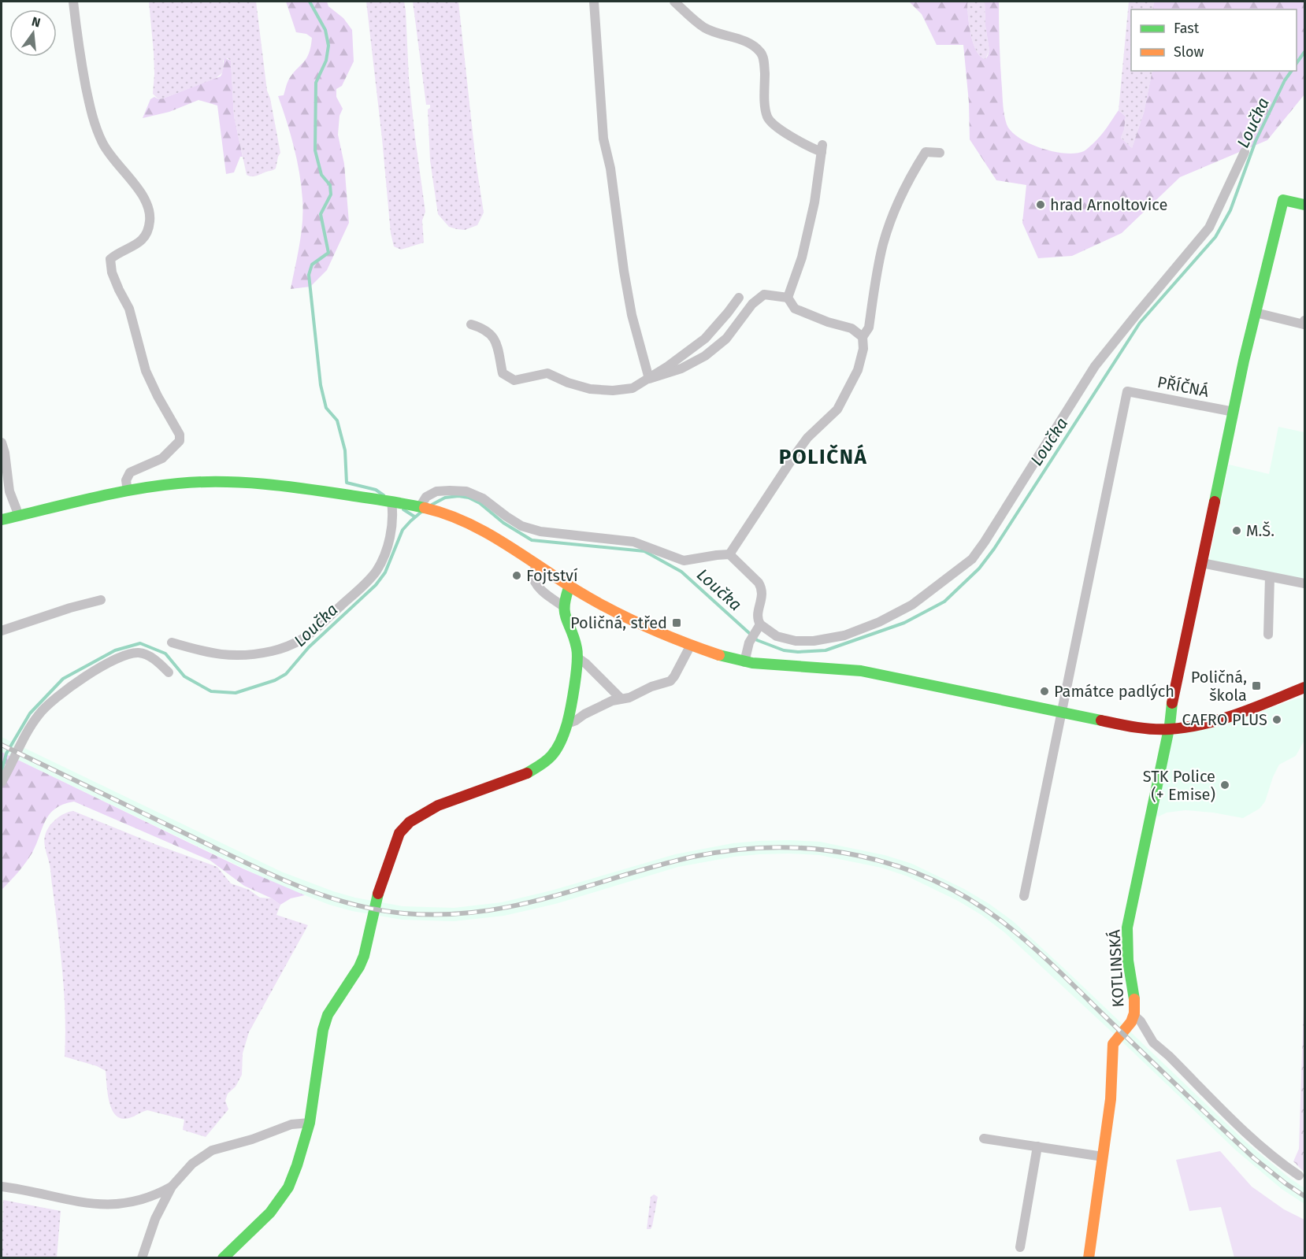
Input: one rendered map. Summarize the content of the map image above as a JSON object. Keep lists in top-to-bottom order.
{
  "streets": {
    "street": ["PŘÍČNÁ", "KOTLINSKÁ"]
  },
  "crossings": [
    ["PŘÍČNÁ", "KOTLINSKÁ"]
  ],
  "districts": ["POLIČNÁ"],
  "water": ["Loučka"],
  "places": {
    "other": [
      "hrad Arnoltovice",
      "M.Š.",
      "Fojtství",
      "Památce padlých",
      "CAFRO PLUS",
      "STK Police (+ Emise)"
    ],
    "transit": ["Poličná, střed", "Poličná, škola"]
  },
  "legend": ["Fast", "Slow"],
  "north": "top"
}
